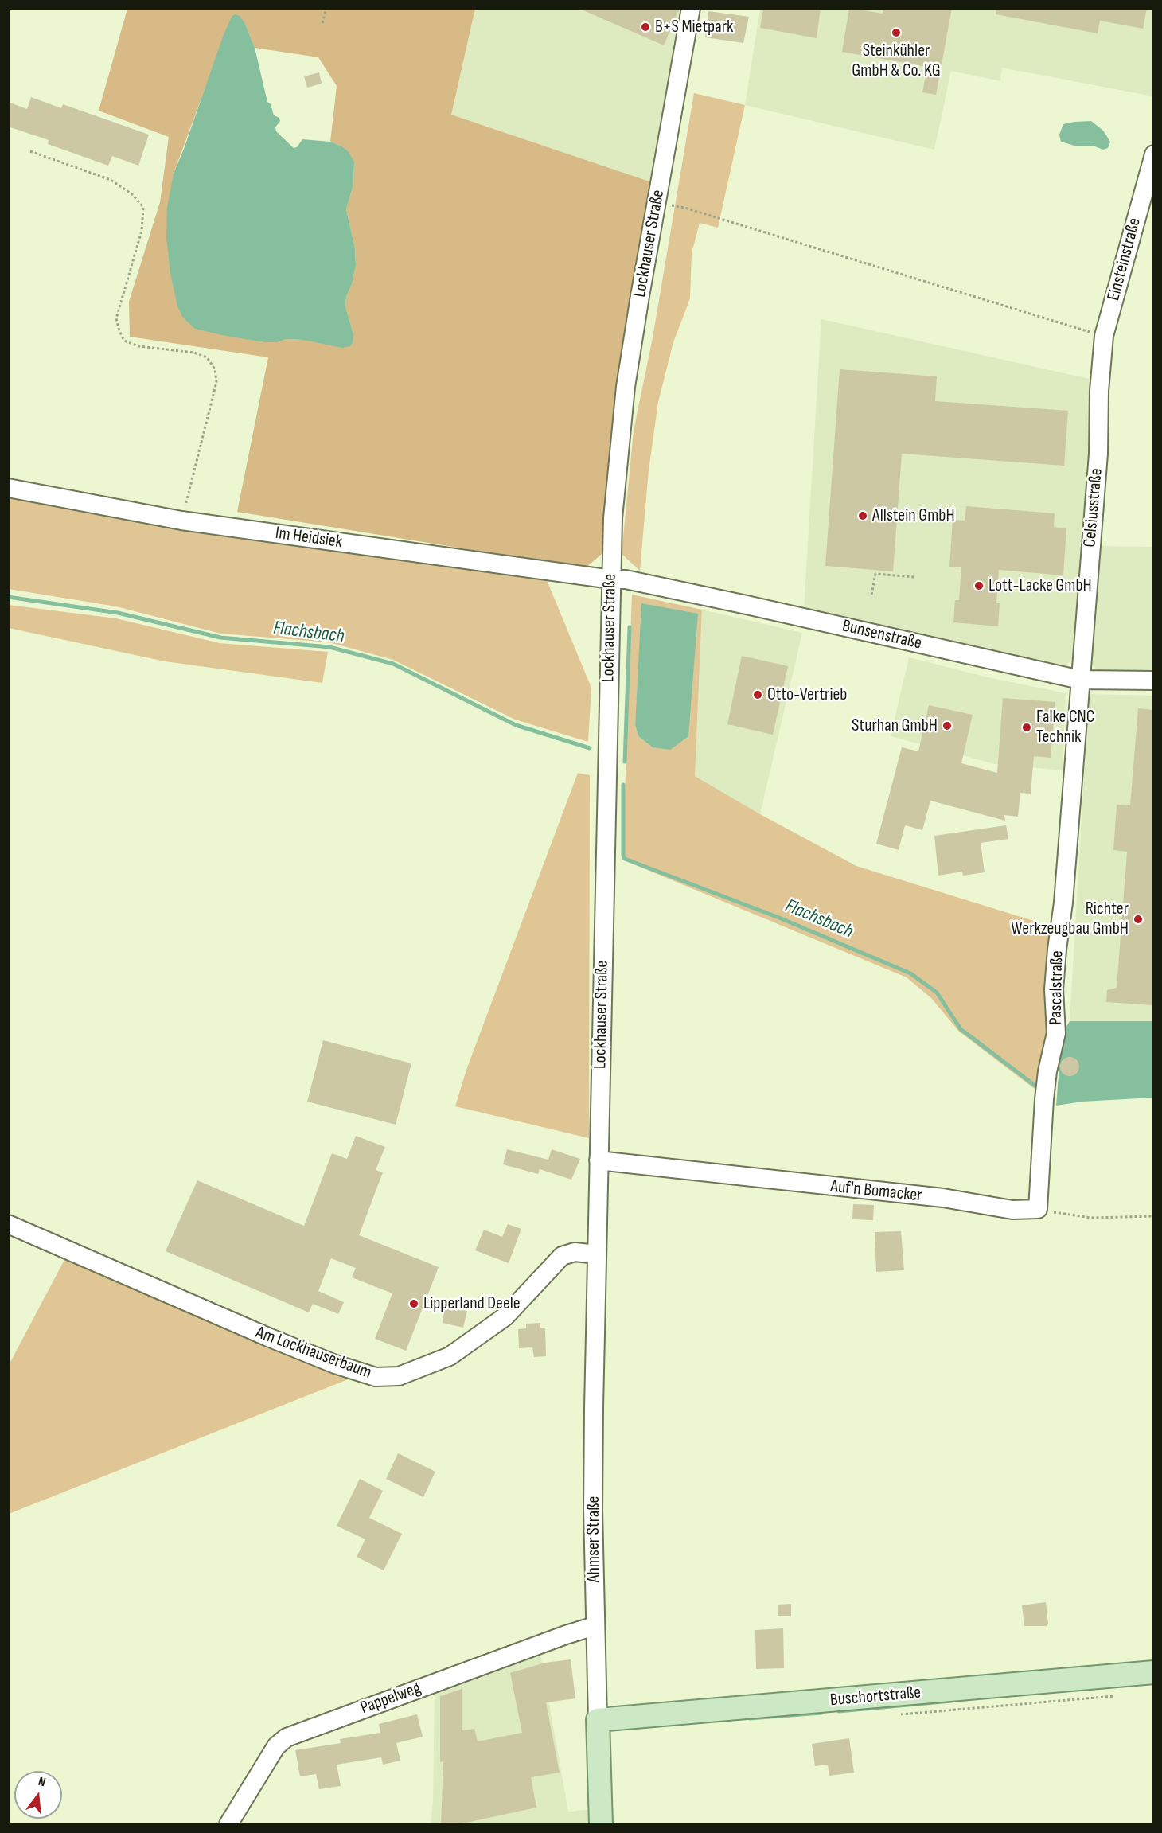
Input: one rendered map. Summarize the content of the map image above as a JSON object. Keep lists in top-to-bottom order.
{
  "streets": {
    "main road": ["Ahmser Straße", "Buschortstraße"],
    "street": [
      "Lockhauser Straße",
      "Einsteinstraße",
      "Celsiusstraße",
      "Im Heidsiek",
      "Bunsenstraße",
      "Pascalstraße",
      "Auf'n Bomacker",
      "Am Lockhauserbaum",
      "Pappelweg"
    ]
  },
  "crossings": [
    ["Lockhauser Straße", "Im Heidsiek"],
    ["Lockhauser Straße", "Bunsenstraße"],
    ["Lockhauser Straße", "Auf'n Bomacker"],
    ["Lockhauser Straße", "Am Lockhauserbaum"],
    ["Lockhauser Straße", "Ahmser Straße"],
    ["Einsteinstraße", "Celsiusstraße"],
    ["Celsiusstraße", "Bunsenstraße"],
    ["Celsiusstraße", "Pascalstraße"],
    ["Im Heidsiek", "Bunsenstraße"],
    ["Bunsenstraße", "Pascalstraße"],
    ["Pascalstraße", "Auf'n Bomacker"],
    ["Am Lockhauserbaum", "Ahmser Straße"],
    ["Ahmser Straße", "Buschortstraße"],
    ["Ahmser Straße", "Pappelweg"]
  ],
  "water": ["Flachsbach"],
  "places": [
    "B+S Mietpark",
    "Steinkühler GmbH & Co. KG",
    "Allstein GmbH",
    "Lott-Lacke GmbH",
    "Otto-Vertrieb",
    "Sturhan GmbH",
    "Falke CNC Technik",
    "Richter Werkzeugbau GmbH",
    "Lipperland Deele"
  ],
  "north": "top"
}
